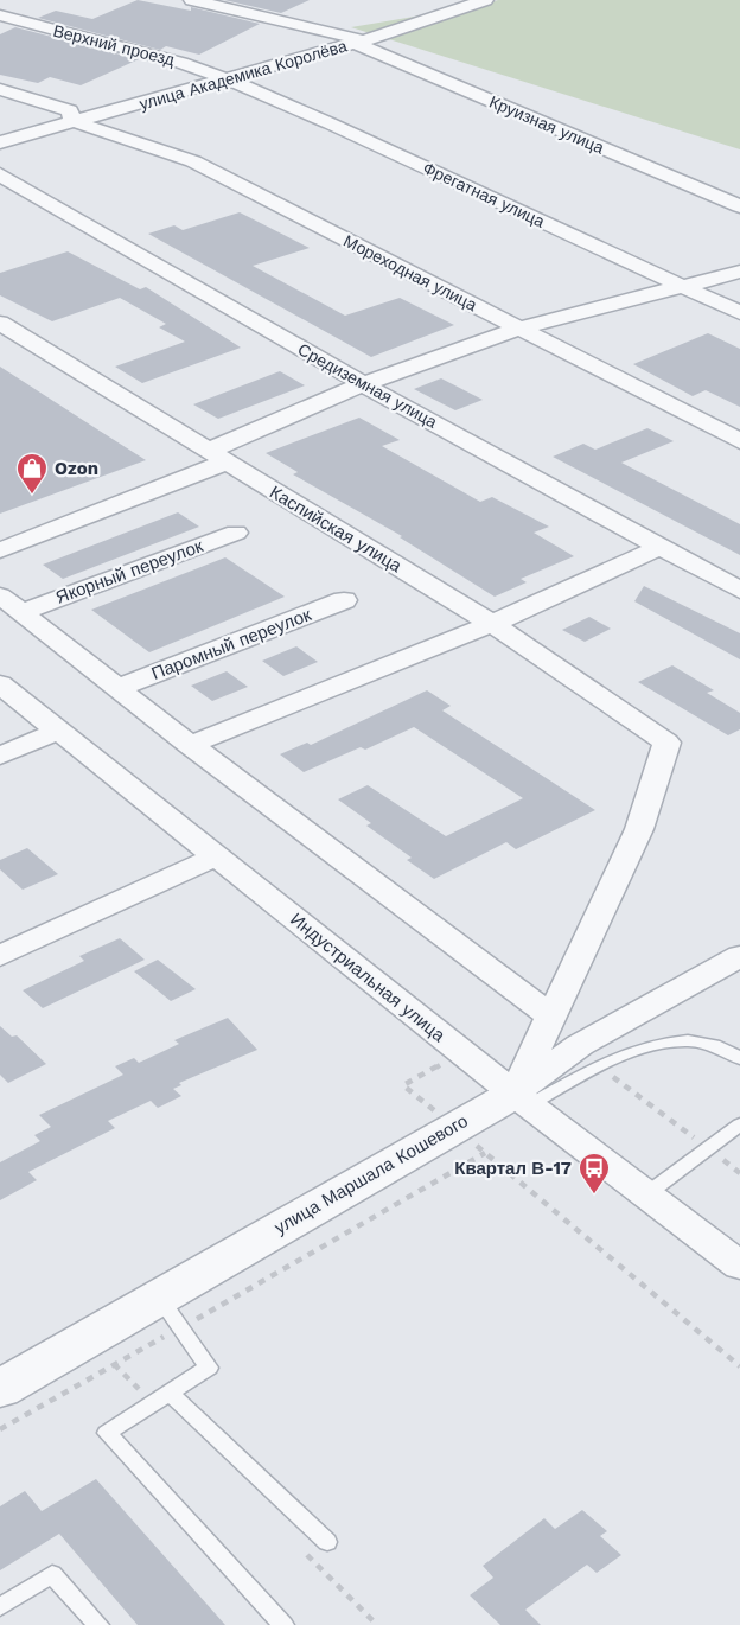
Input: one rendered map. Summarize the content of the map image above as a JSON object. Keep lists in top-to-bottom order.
{
  "streets": {
    "street": [
      "Верхний проезд",
      "улица Академика Королёва",
      "Круизная улица",
      "Фрегатная улица",
      "Мореходная улица",
      "Средиземная улица",
      "Каспийская улица",
      "Якорный переулок",
      "Паромный переулок",
      "Индустриальная улица",
      "улица Маршала Кошевого"
    ]
  },
  "crossings": [
    ["Верхний проезд", "улица Академика Королёва"],
    ["Верхний проезд", "Фрегатная улица"],
    ["улица Академика Королёва", "Круизная улица"],
    ["улица Академика Королёва", "Фрегатная улица"],
    ["улица Академика Королёва", "Мореходная улица"],
    ["Индустриальная улица", "улица Маршала Кошевого"]
  ],
  "places": {
    "shop": ["Ozon"],
    "bus stop": ["Квартал В-17"]
  }
}
